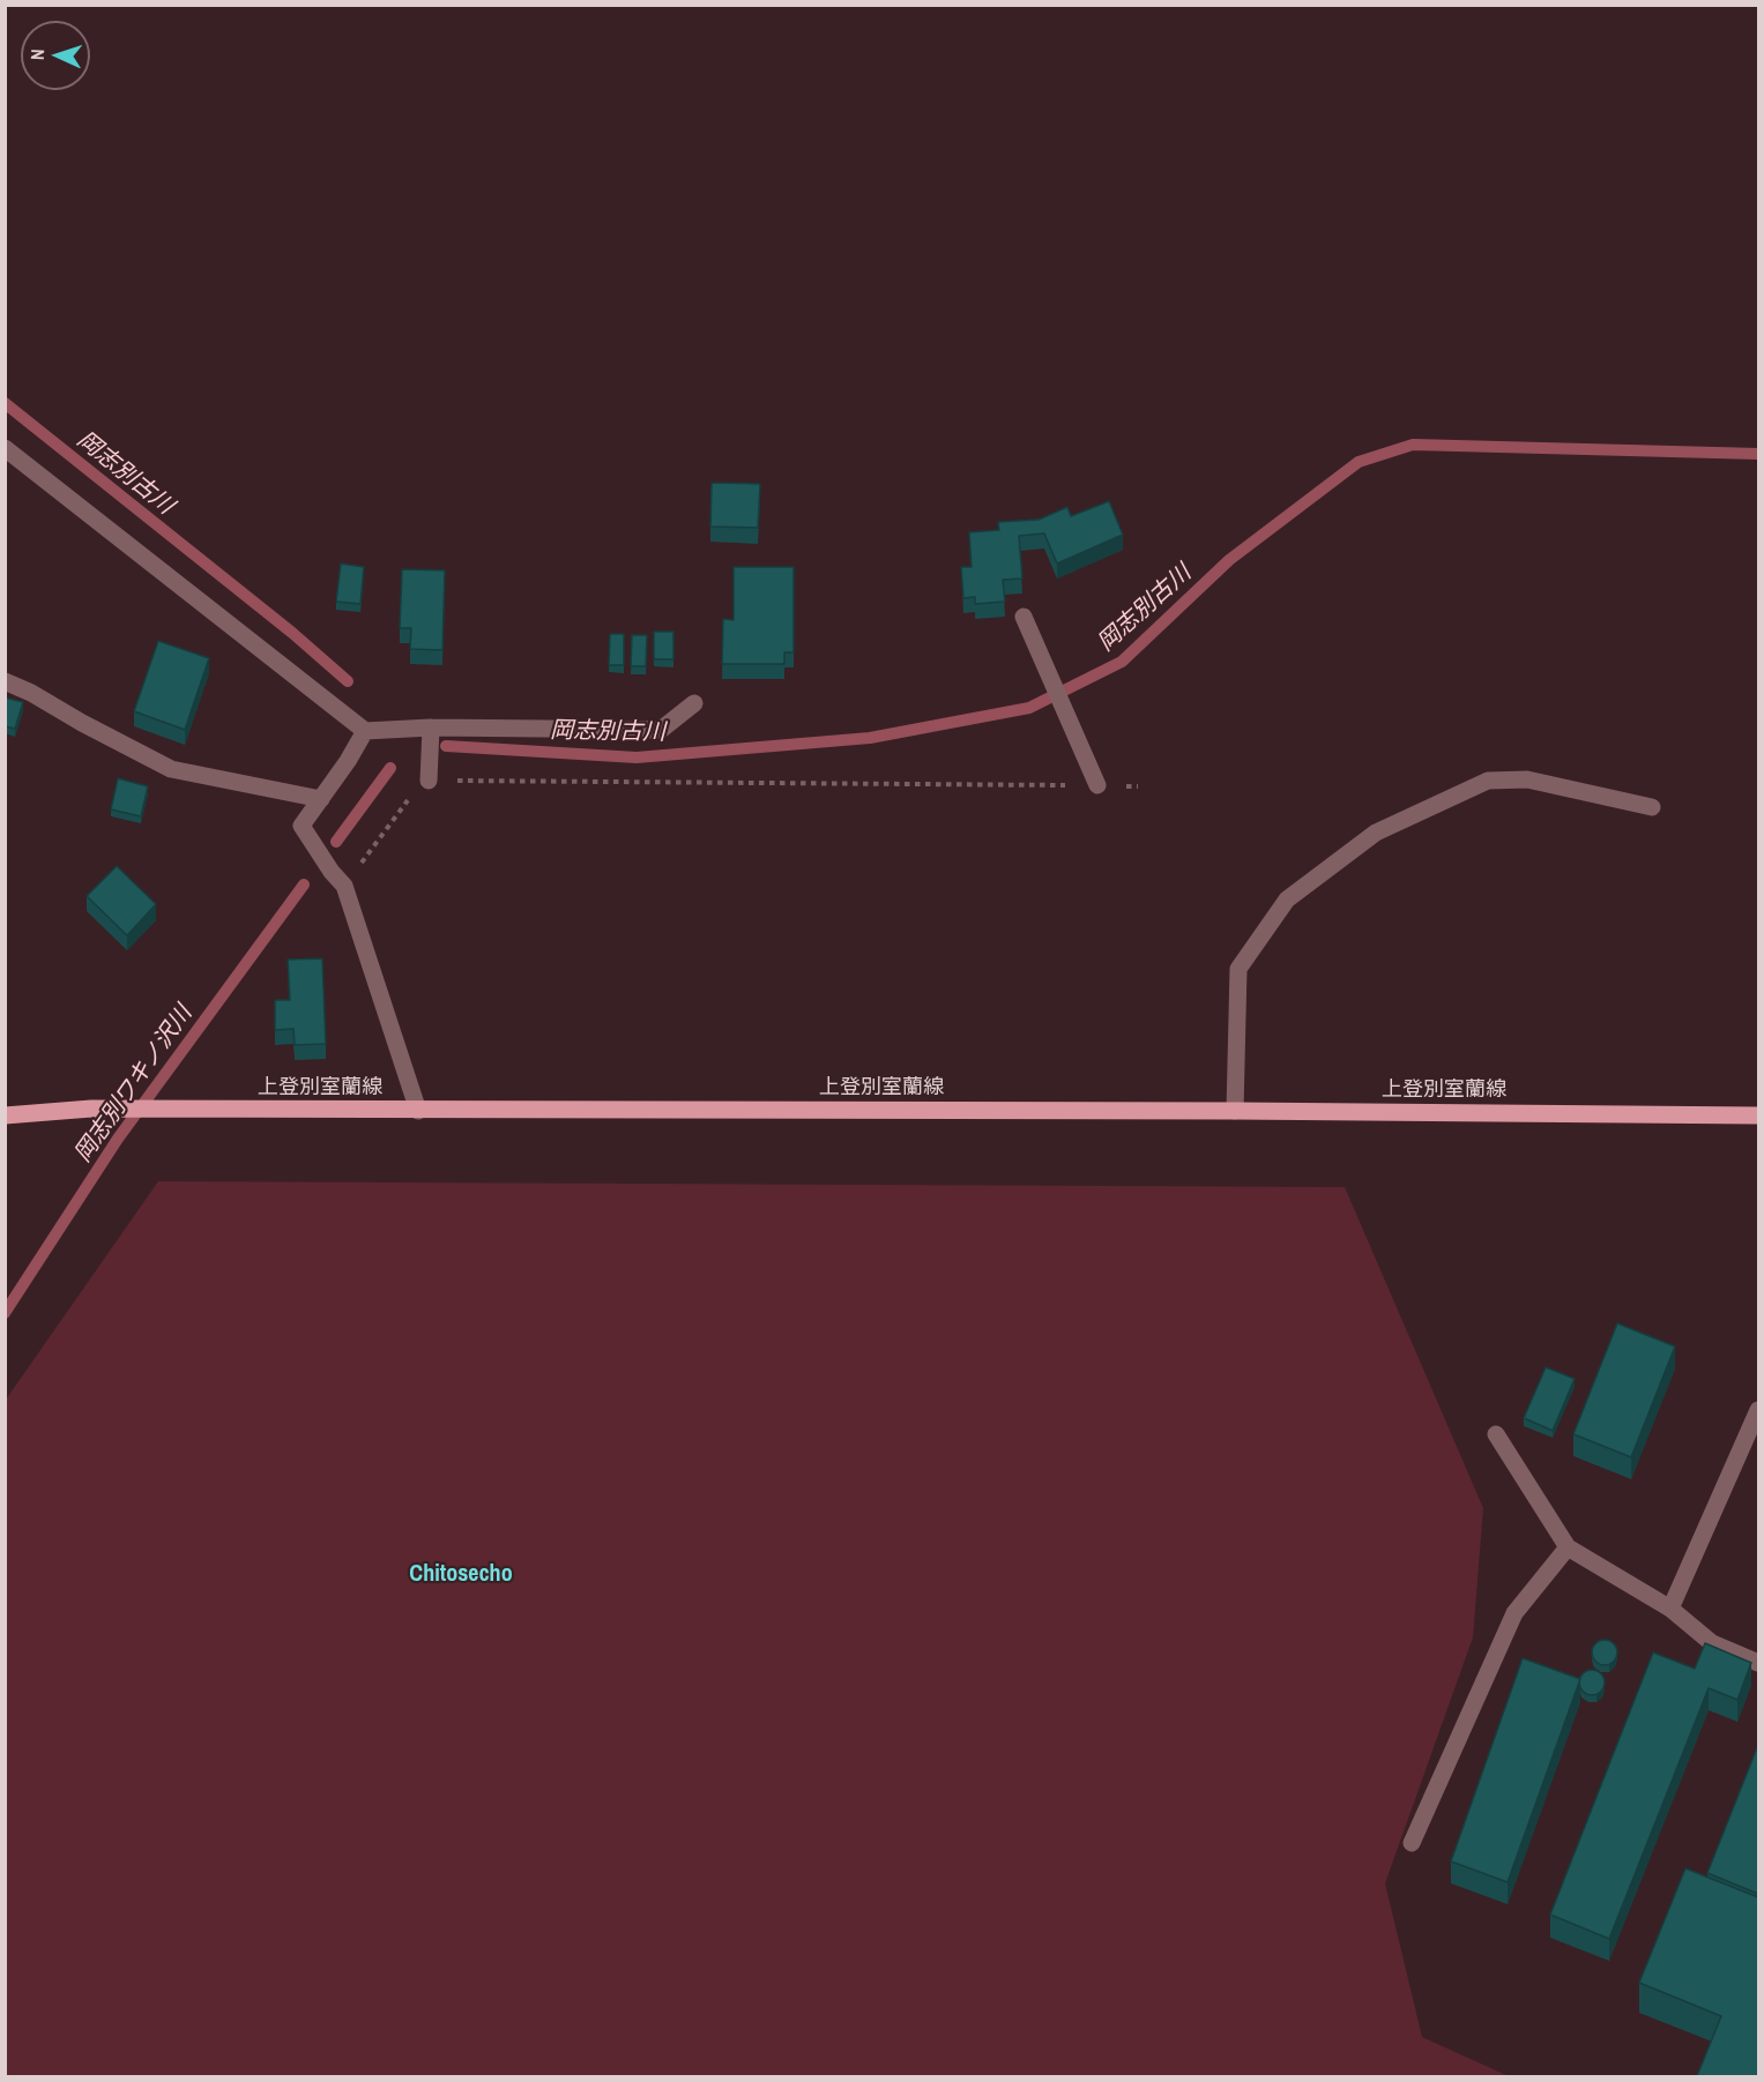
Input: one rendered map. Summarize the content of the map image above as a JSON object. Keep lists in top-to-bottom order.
{
  "streets": {
    "main road": ["上登別室蘭線"]
  },
  "districts": ["Chitosecho"],
  "water": ["岡志別古川", "岡志別ワキノ沢川"],
  "north": "left"
}
